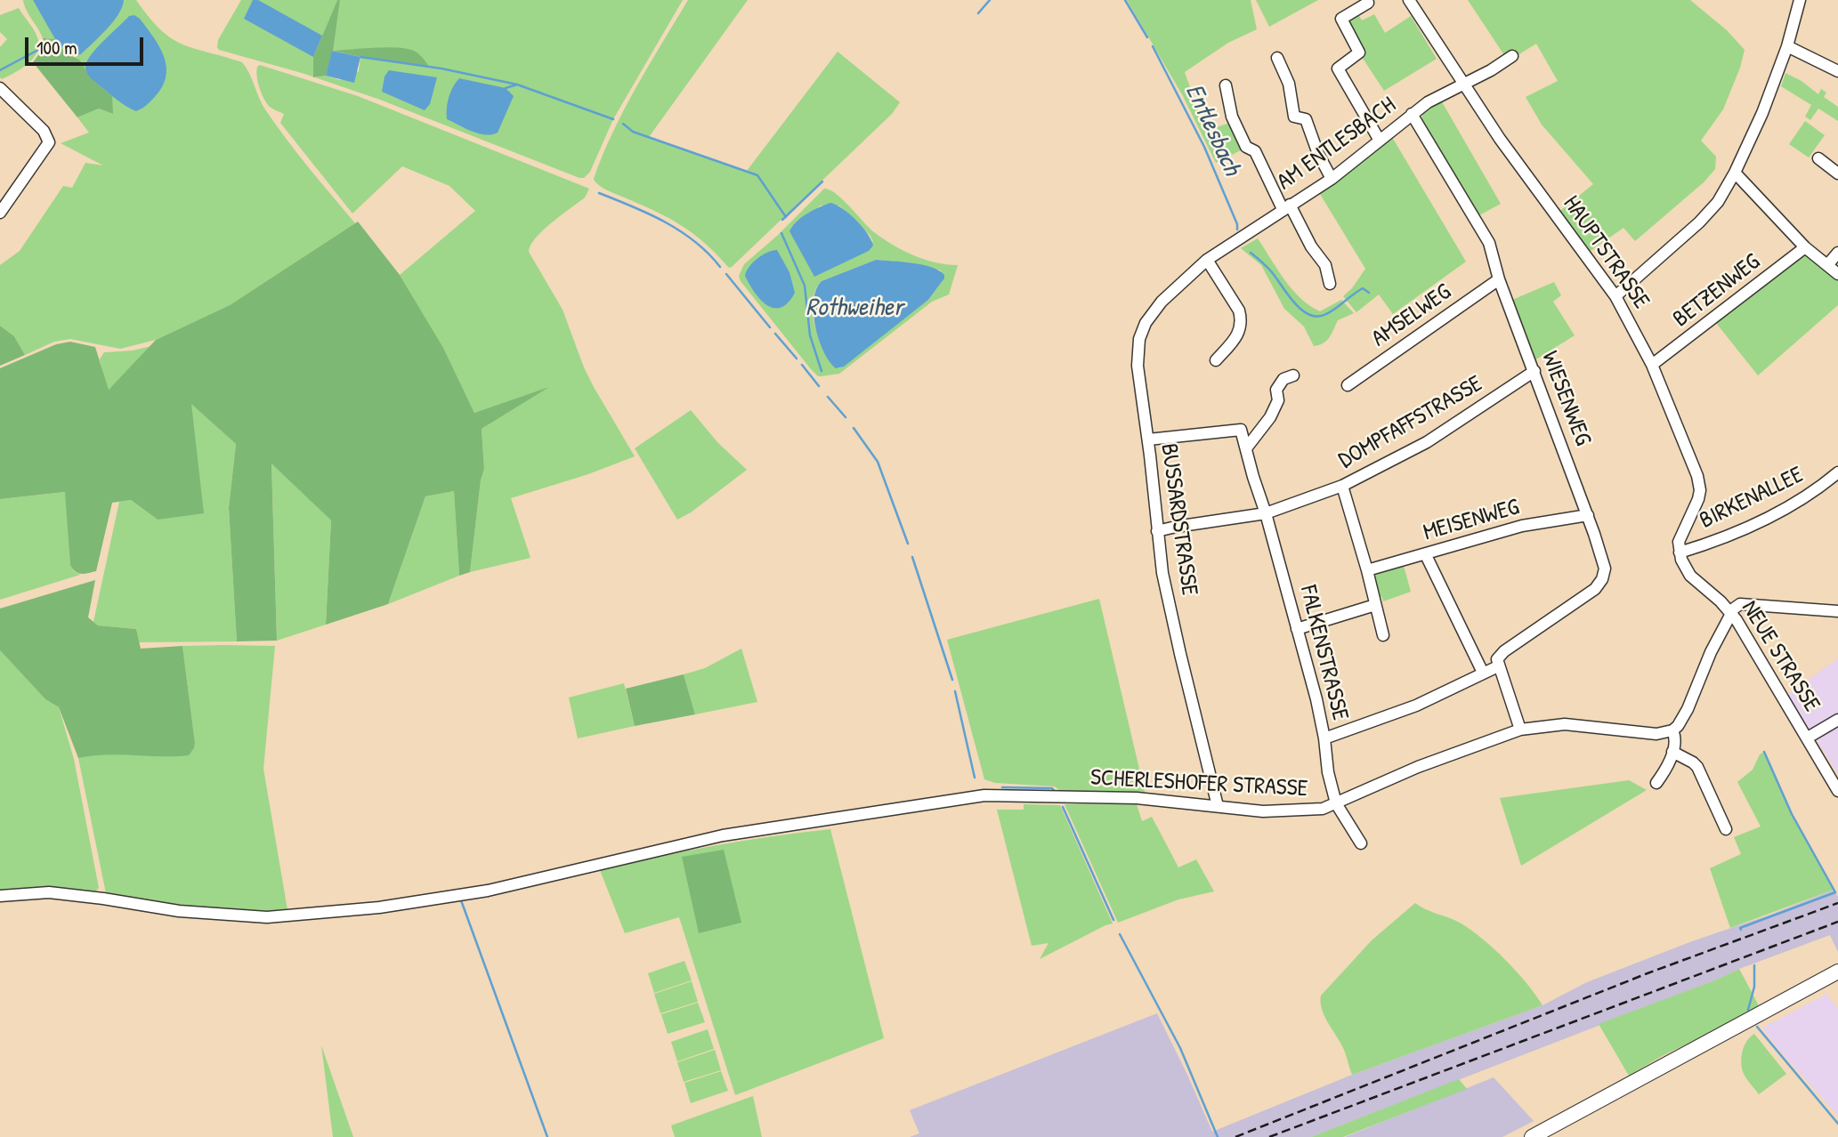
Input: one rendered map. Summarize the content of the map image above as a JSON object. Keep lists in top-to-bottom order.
{
  "streets": {
    "street": [
      "AM ENTLESBACH",
      "HAUPTSTRASSE",
      "BETZENWEG",
      "AMSELWEG",
      "WIESENWEG",
      "DOMPFAFFSTRASSE",
      "BIRKENALLEE",
      "BUSSARDSTRASSE",
      "MEISENWEG",
      "FALKENSTRASSE",
      "NEUE STRASSE",
      "SCHERLESHOFER STRASSE"
    ]
  },
  "crossings": [
    ["AM ENTLESBACH", "HAUPTSTRASSE"],
    ["AM ENTLESBACH", "WIESENWEG"],
    ["AM ENTLESBACH", "BUSSARDSTRASSE"],
    ["HAUPTSTRASSE", "BETZENWEG"],
    ["HAUPTSTRASSE", "BIRKENALLEE"],
    ["HAUPTSTRASSE", "NEUE STRASSE"],
    ["AMSELWEG", "WIESENWEG"],
    ["WIESENWEG", "DOMPFAFFSTRASSE"],
    ["WIESENWEG", "MEISENWEG"],
    ["DOMPFAFFSTRASSE", "BUSSARDSTRASSE"],
    ["DOMPFAFFSTRASSE", "FALKENSTRASSE"],
    ["BIRKENALLEE", "NEUE STRASSE"],
    ["BUSSARDSTRASSE", "SCHERLESHOFER STRASSE"],
    ["FALKENSTRASSE", "SCHERLESHOFER STRASSE"]
  ],
  "water": ["Entlesbach", "Rothweiher"],
  "scale_bar": "100 m"
}
